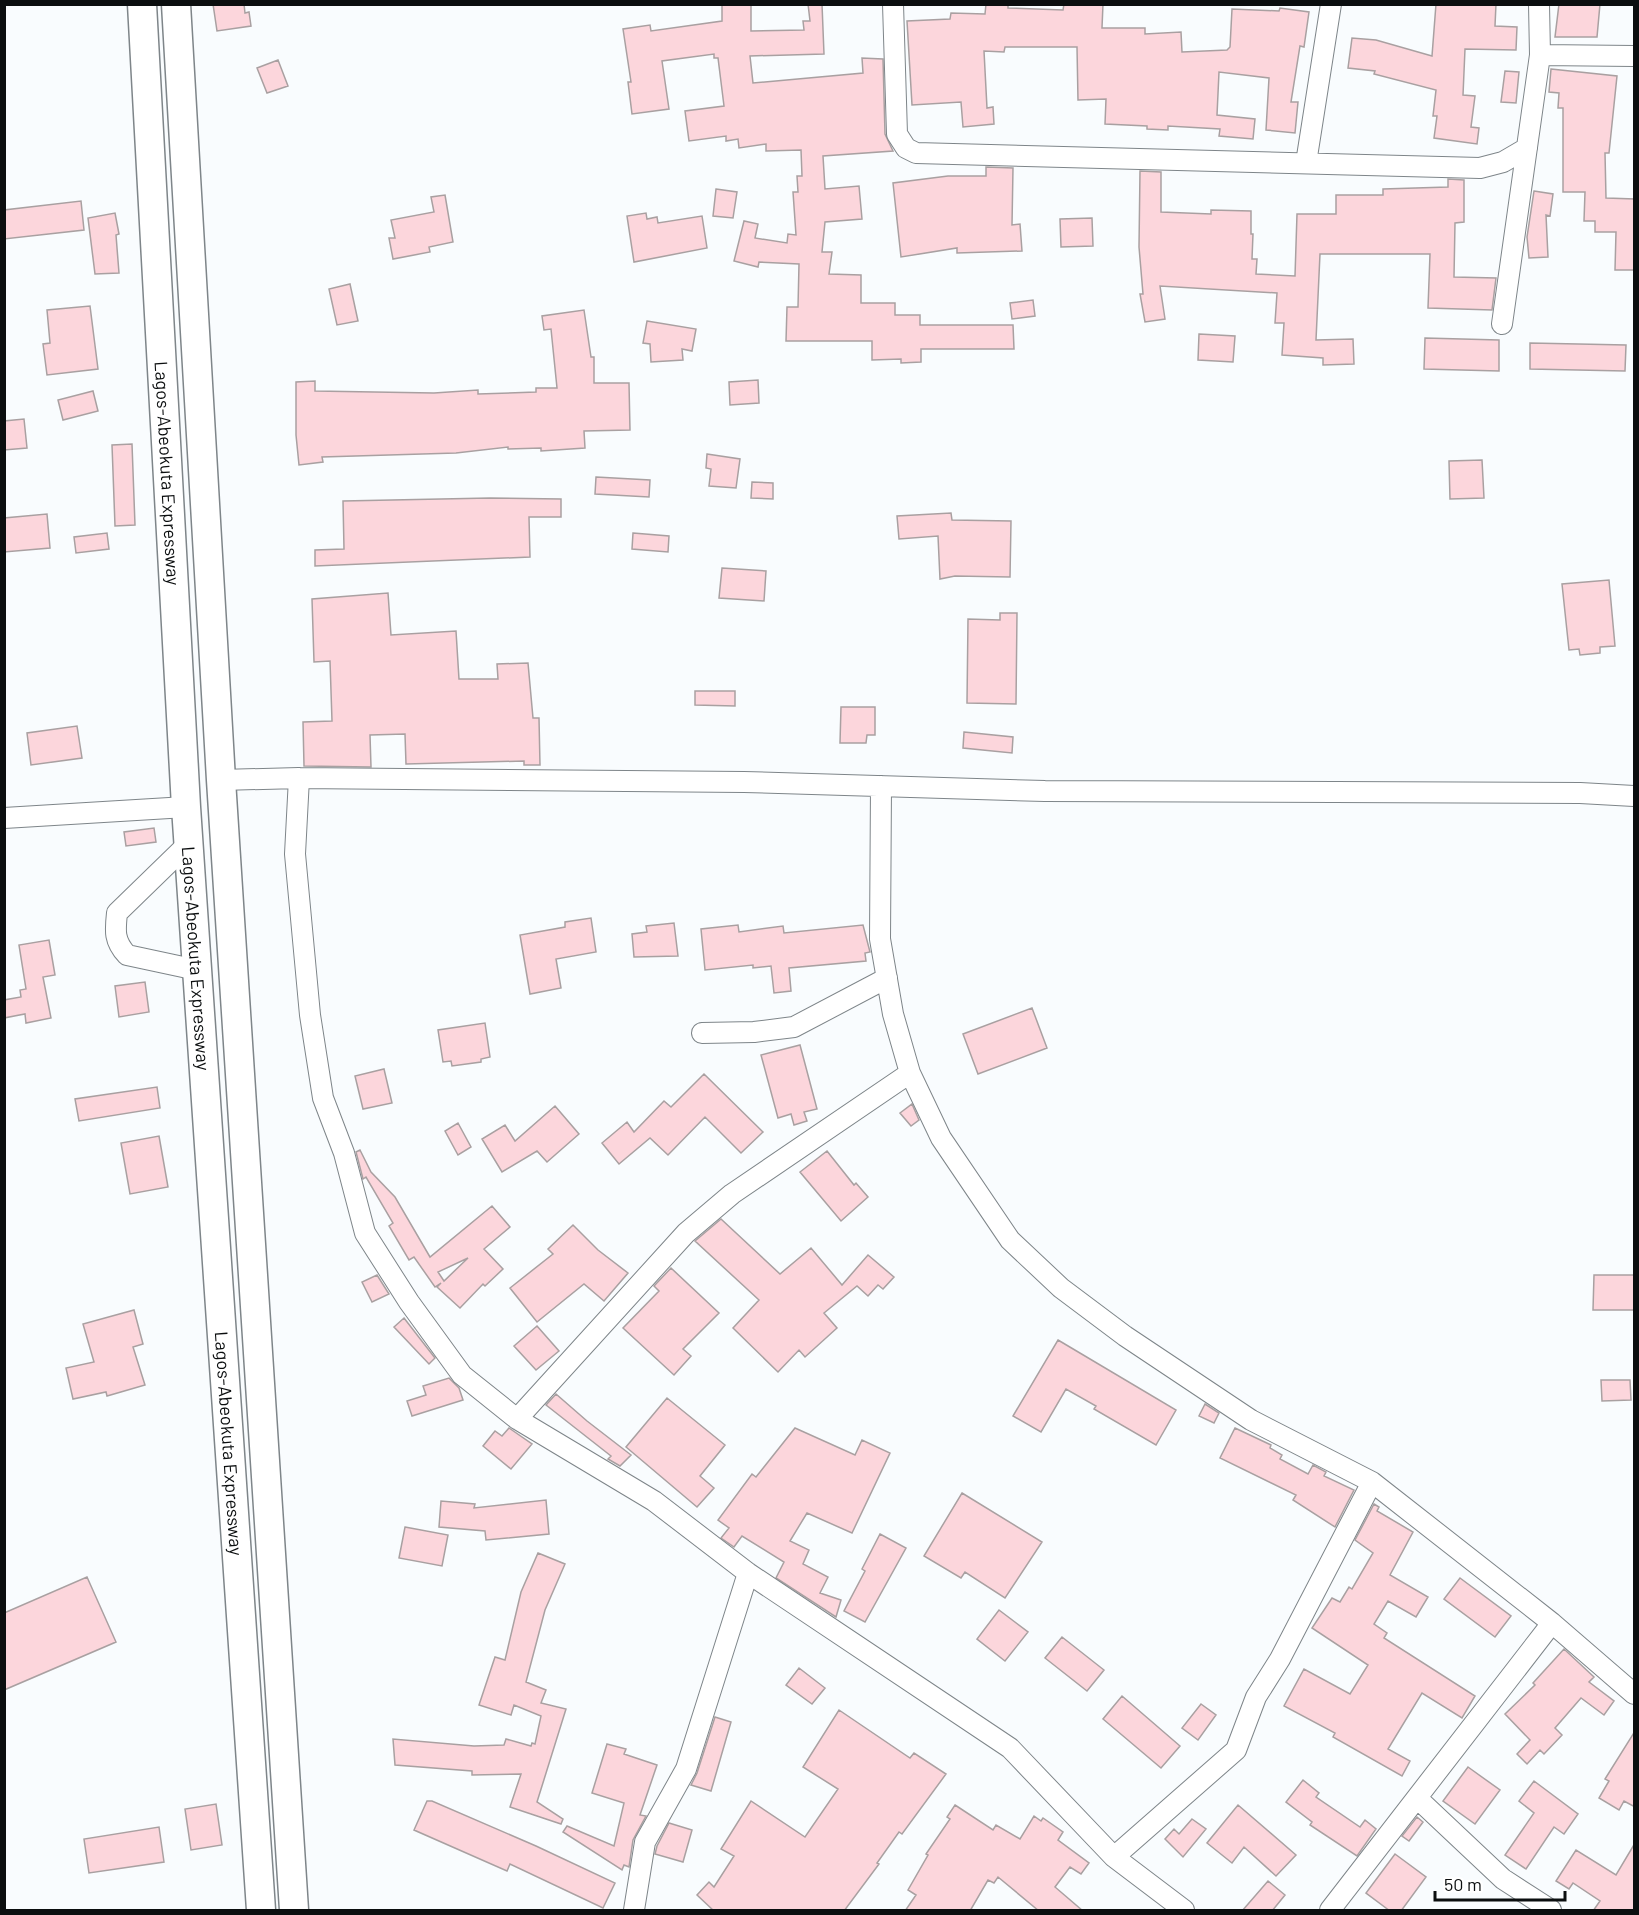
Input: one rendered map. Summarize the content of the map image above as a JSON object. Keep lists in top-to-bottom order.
{
  "streets": {
    "highway": ["Lagos-Abeokuta Expressway"]
  },
  "scale_bar": "50 m"
}
